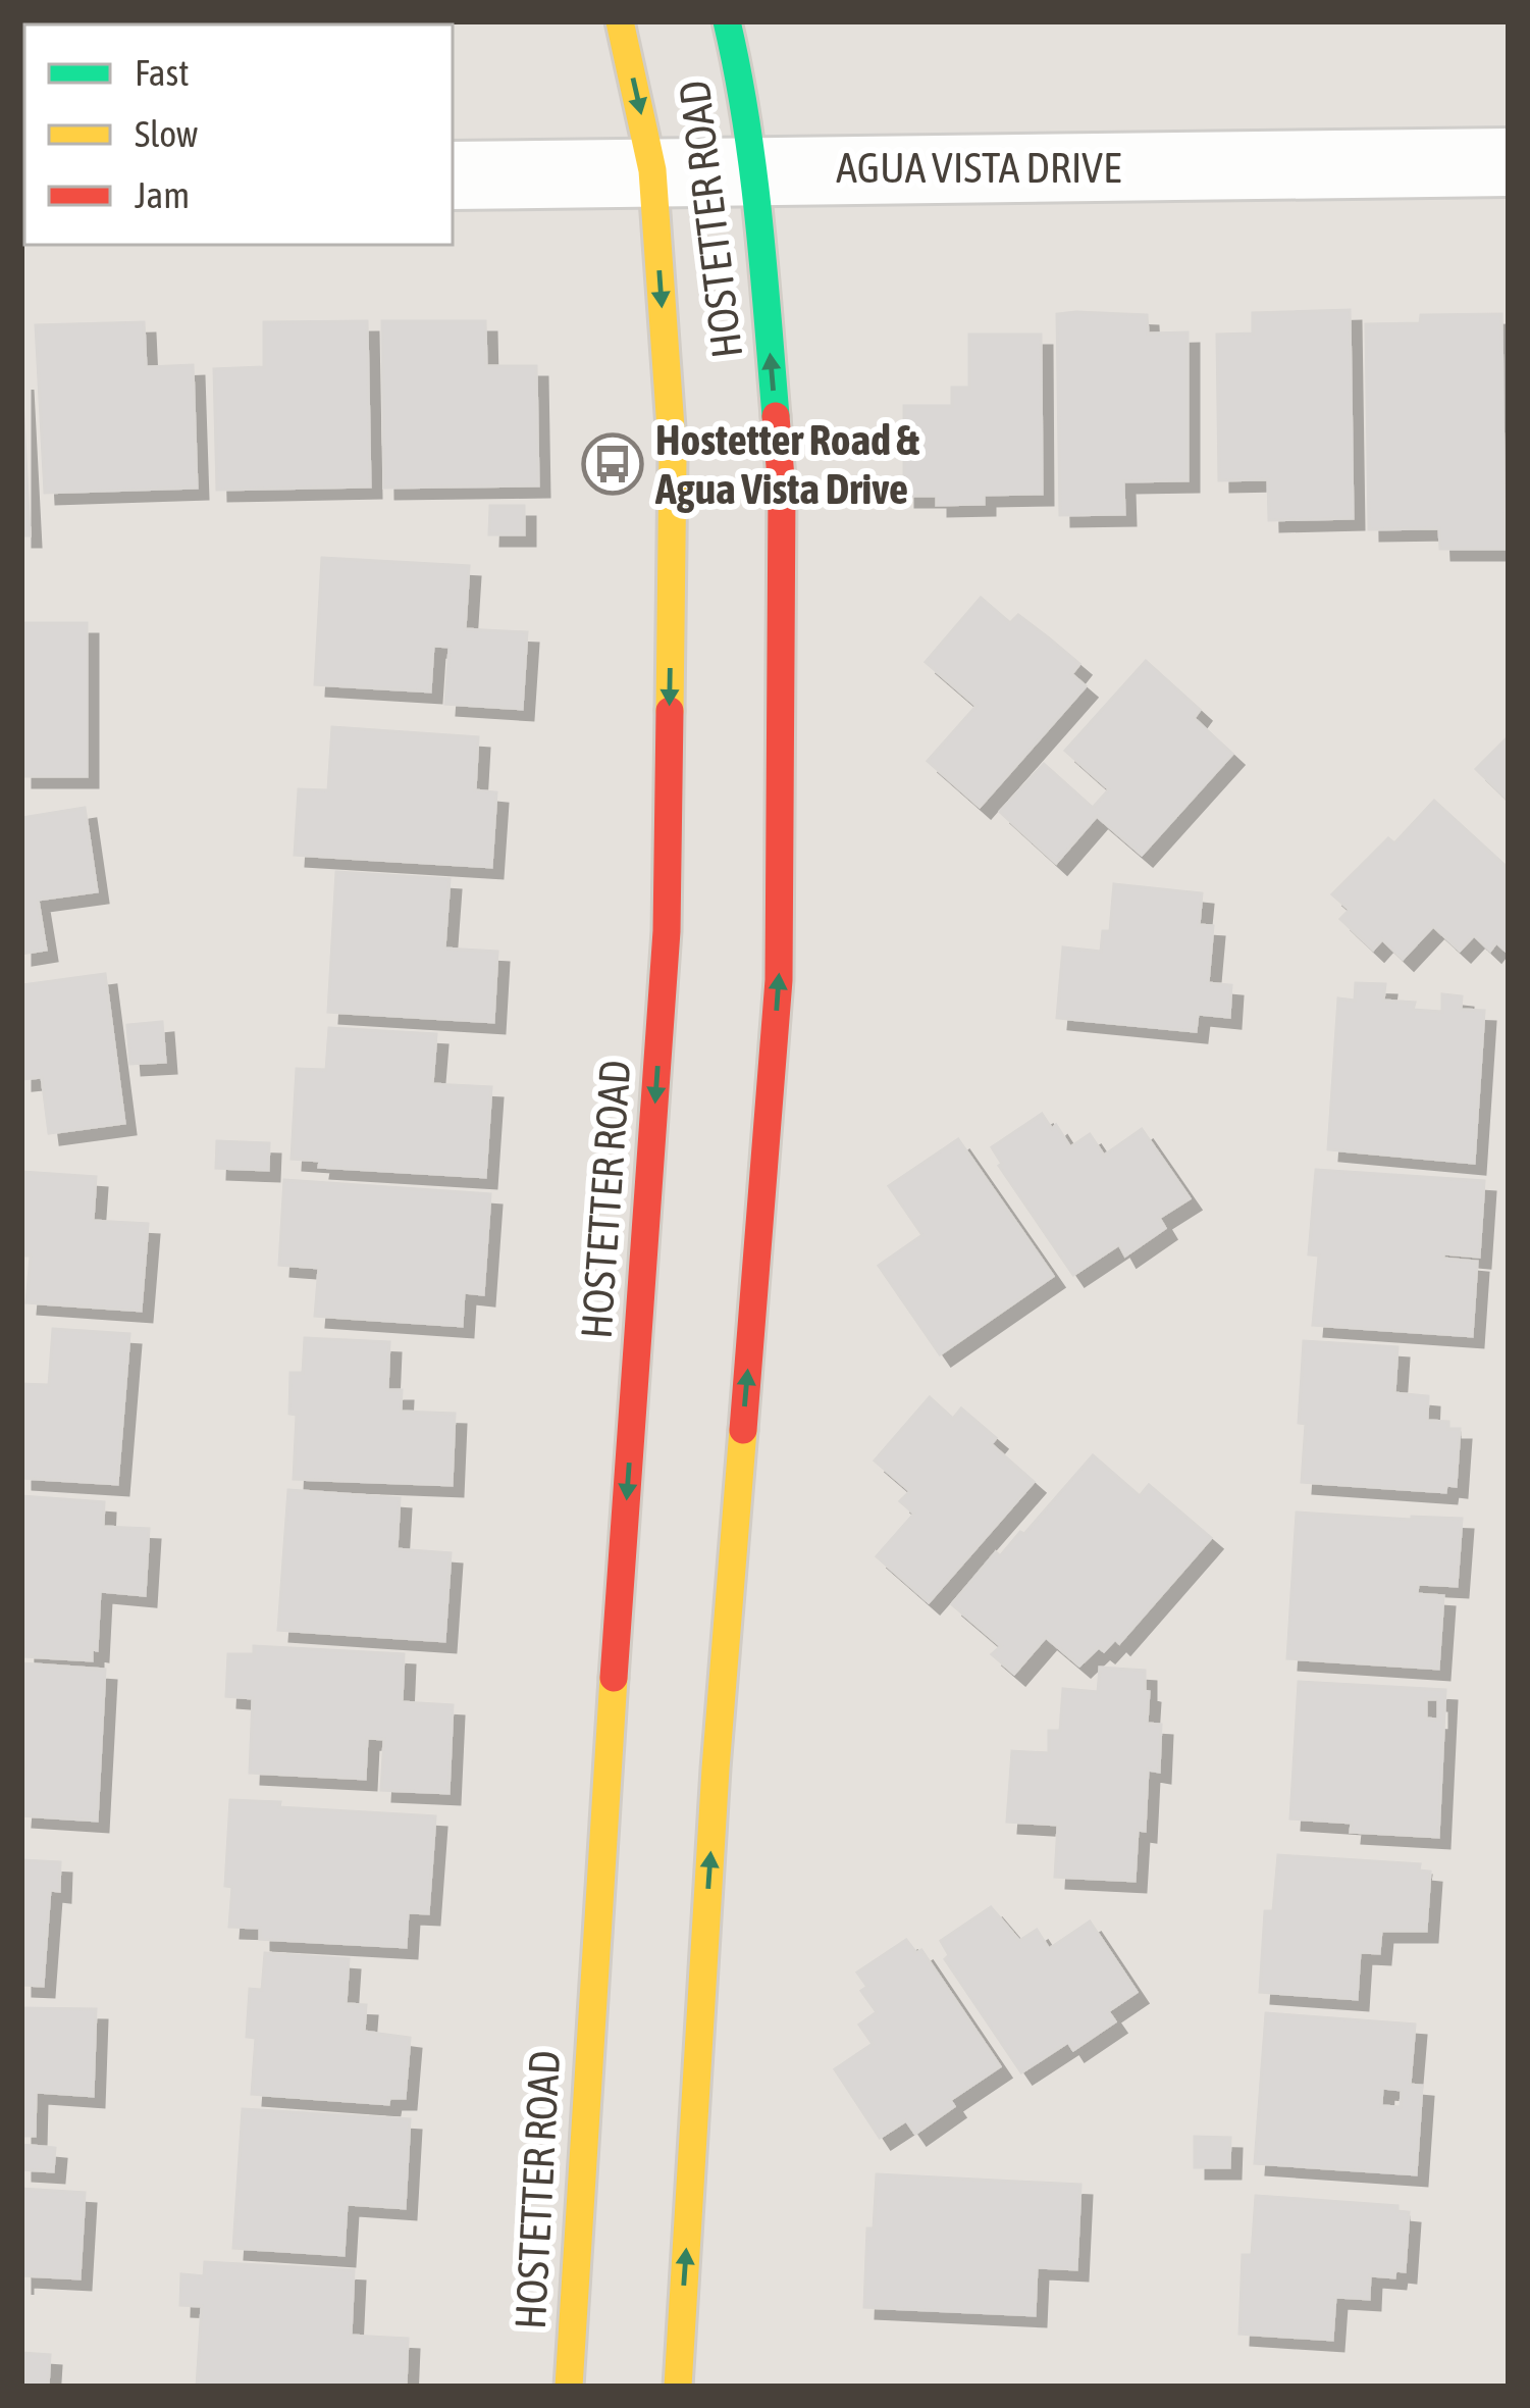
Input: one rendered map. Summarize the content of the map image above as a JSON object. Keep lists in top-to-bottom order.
{
  "streets": {
    "main road": ["HOSTETTER ROAD"],
    "street": ["AGUA VISTA DRIVE"]
  },
  "crossings": [
    ["AGUA VISTA DRIVE", "HOSTETTER ROAD"]
  ],
  "places": {
    "bus stop": ["Hostetter Road & Agua Vista Drive"]
  },
  "legend": ["Fast", "Slow", "Jam"]
}
